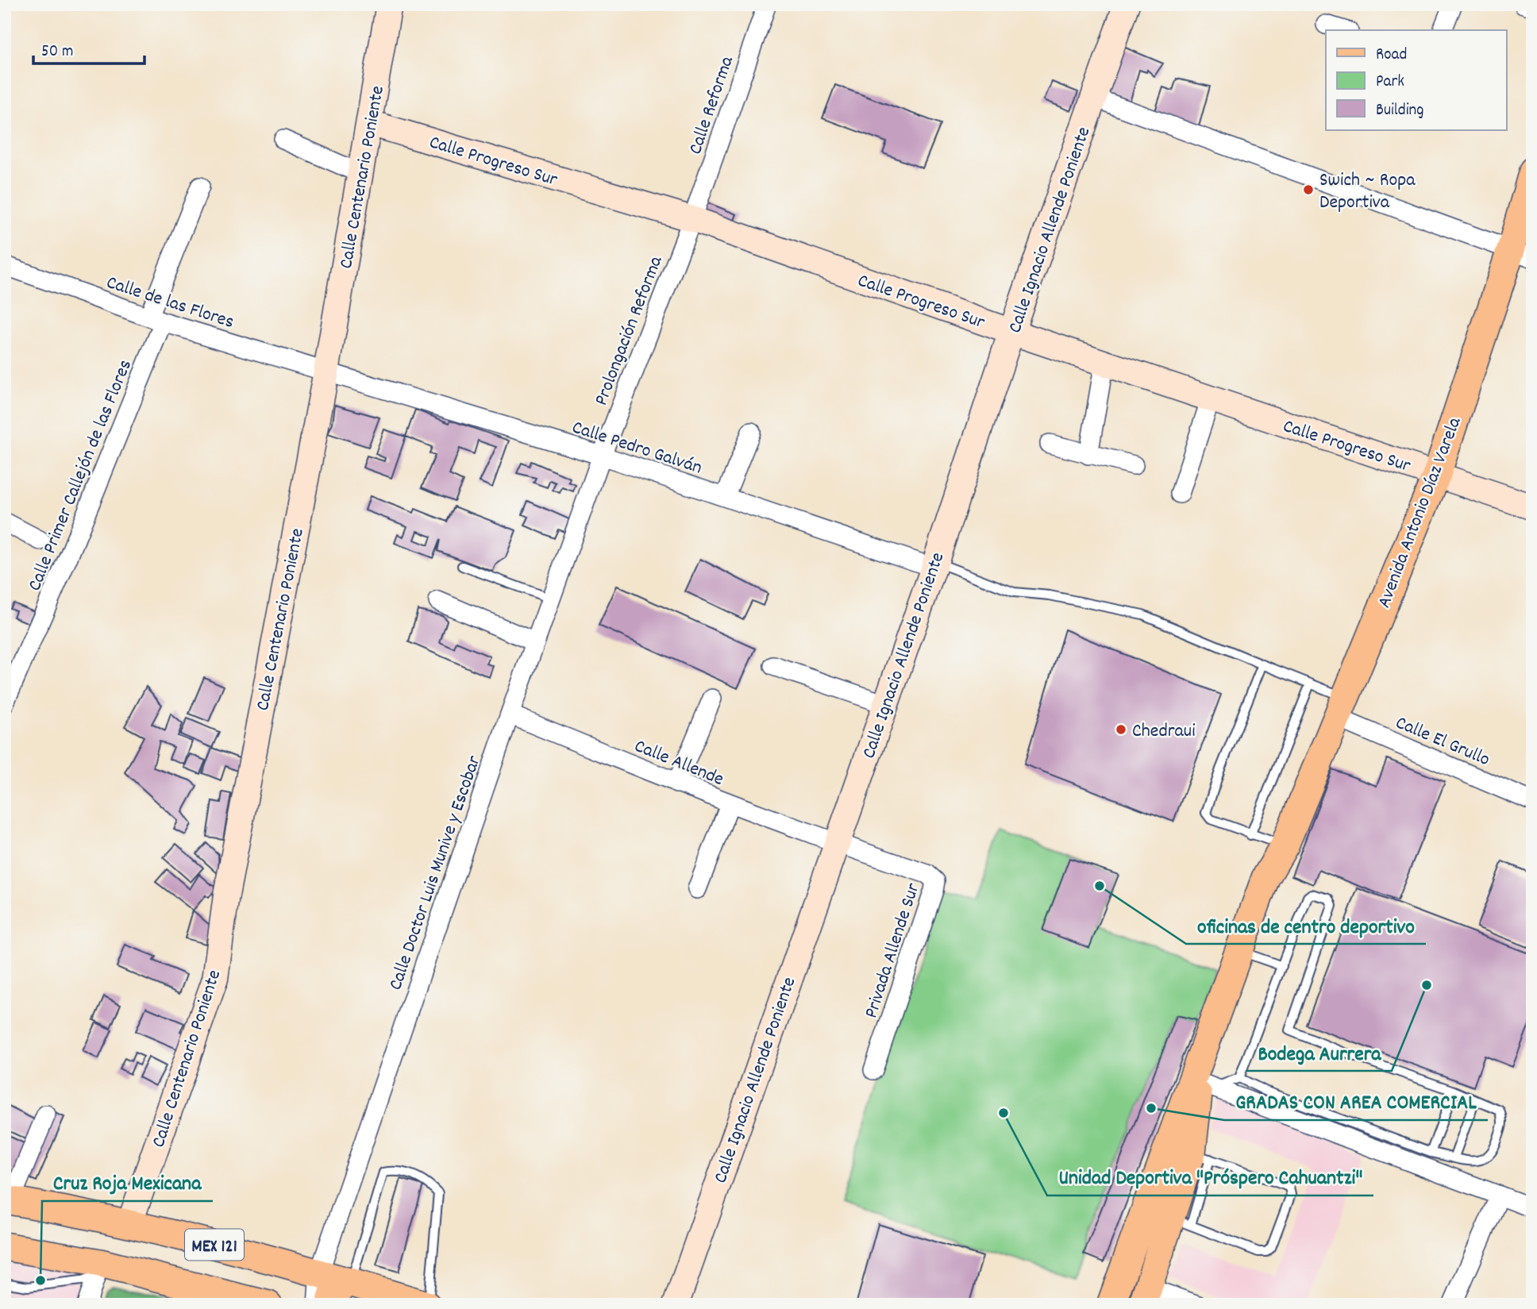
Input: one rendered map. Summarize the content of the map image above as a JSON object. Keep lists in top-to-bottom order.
{
  "streets": {
    "main road": ["Avenida Antonio Díaz Varela", "MEX 121"],
    "street": [
      "Calle Reforma",
      "Calle Progreso Sur",
      "Calle Centenario Poniente",
      "Calle Ignacio Allende Poniente",
      "Calle de las Flores",
      "Prolongación Reforma",
      "Calle Pedro Galván",
      "Calle Primer Callejón de las Flores",
      "Calle El Grullo",
      "Calle Allende",
      "Calle Doctor Luis Munive y Escobar",
      "Privada Allende Sur"
    ]
  },
  "crossings": [
    ["Calle Reforma", "Calle Progreso Sur"],
    ["Calle Reforma", "Prolongación Reforma"],
    ["Calle Progreso Sur", "Calle Centenario Poniente"],
    ["Calle Progreso Sur", "Calle Ignacio Allende Poniente"],
    ["Calle Progreso Sur", "Prolongación Reforma"],
    ["Calle Progreso Sur", "Avenida Antonio Díaz Varela"],
    ["Calle Centenario Poniente", "Calle de las Flores"],
    ["Calle Centenario Poniente", "Calle Pedro Galván"],
    ["Calle Centenario Poniente", "MEX 121"],
    ["Calle Ignacio Allende Poniente", "Calle Pedro Galván"],
    ["Calle Ignacio Allende Poniente", "Calle Allende"],
    ["Calle Ignacio Allende Poniente", "Privada Allende Sur"],
    ["Calle de las Flores", "Calle Pedro Galván"],
    ["Calle de las Flores", "Calle Primer Callejón de las Flores"],
    ["Prolongación Reforma", "Calle Pedro Galván"],
    ["Prolongación Reforma", "Calle Doctor Luis Munive y Escobar"],
    ["Calle Pedro Galván", "Calle Doctor Luis Munive y Escobar"],
    ["Avenida Antonio Díaz Varela", "Calle El Grullo"],
    ["Calle Allende", "Calle Doctor Luis Munive y Escobar"],
    ["Calle Allende", "Privada Allende Sur"],
    ["Calle Doctor Luis Munive y Escobar", "MEX 121"]
  ],
  "places": [
    "Swich ~ Ropa Deportiva",
    "Chedraui",
    "oficinas de centro deportivo",
    "Bodega Aurrera",
    "GRADAS CON AREA COMERCIAL",
    "Unidad Deportiva \"Próspero Cahuantzi\"",
    "Cruz Roja Mexicana"
  ],
  "legend": ["Road", "Park", "Building"],
  "scale_bar": "50 m"
}
